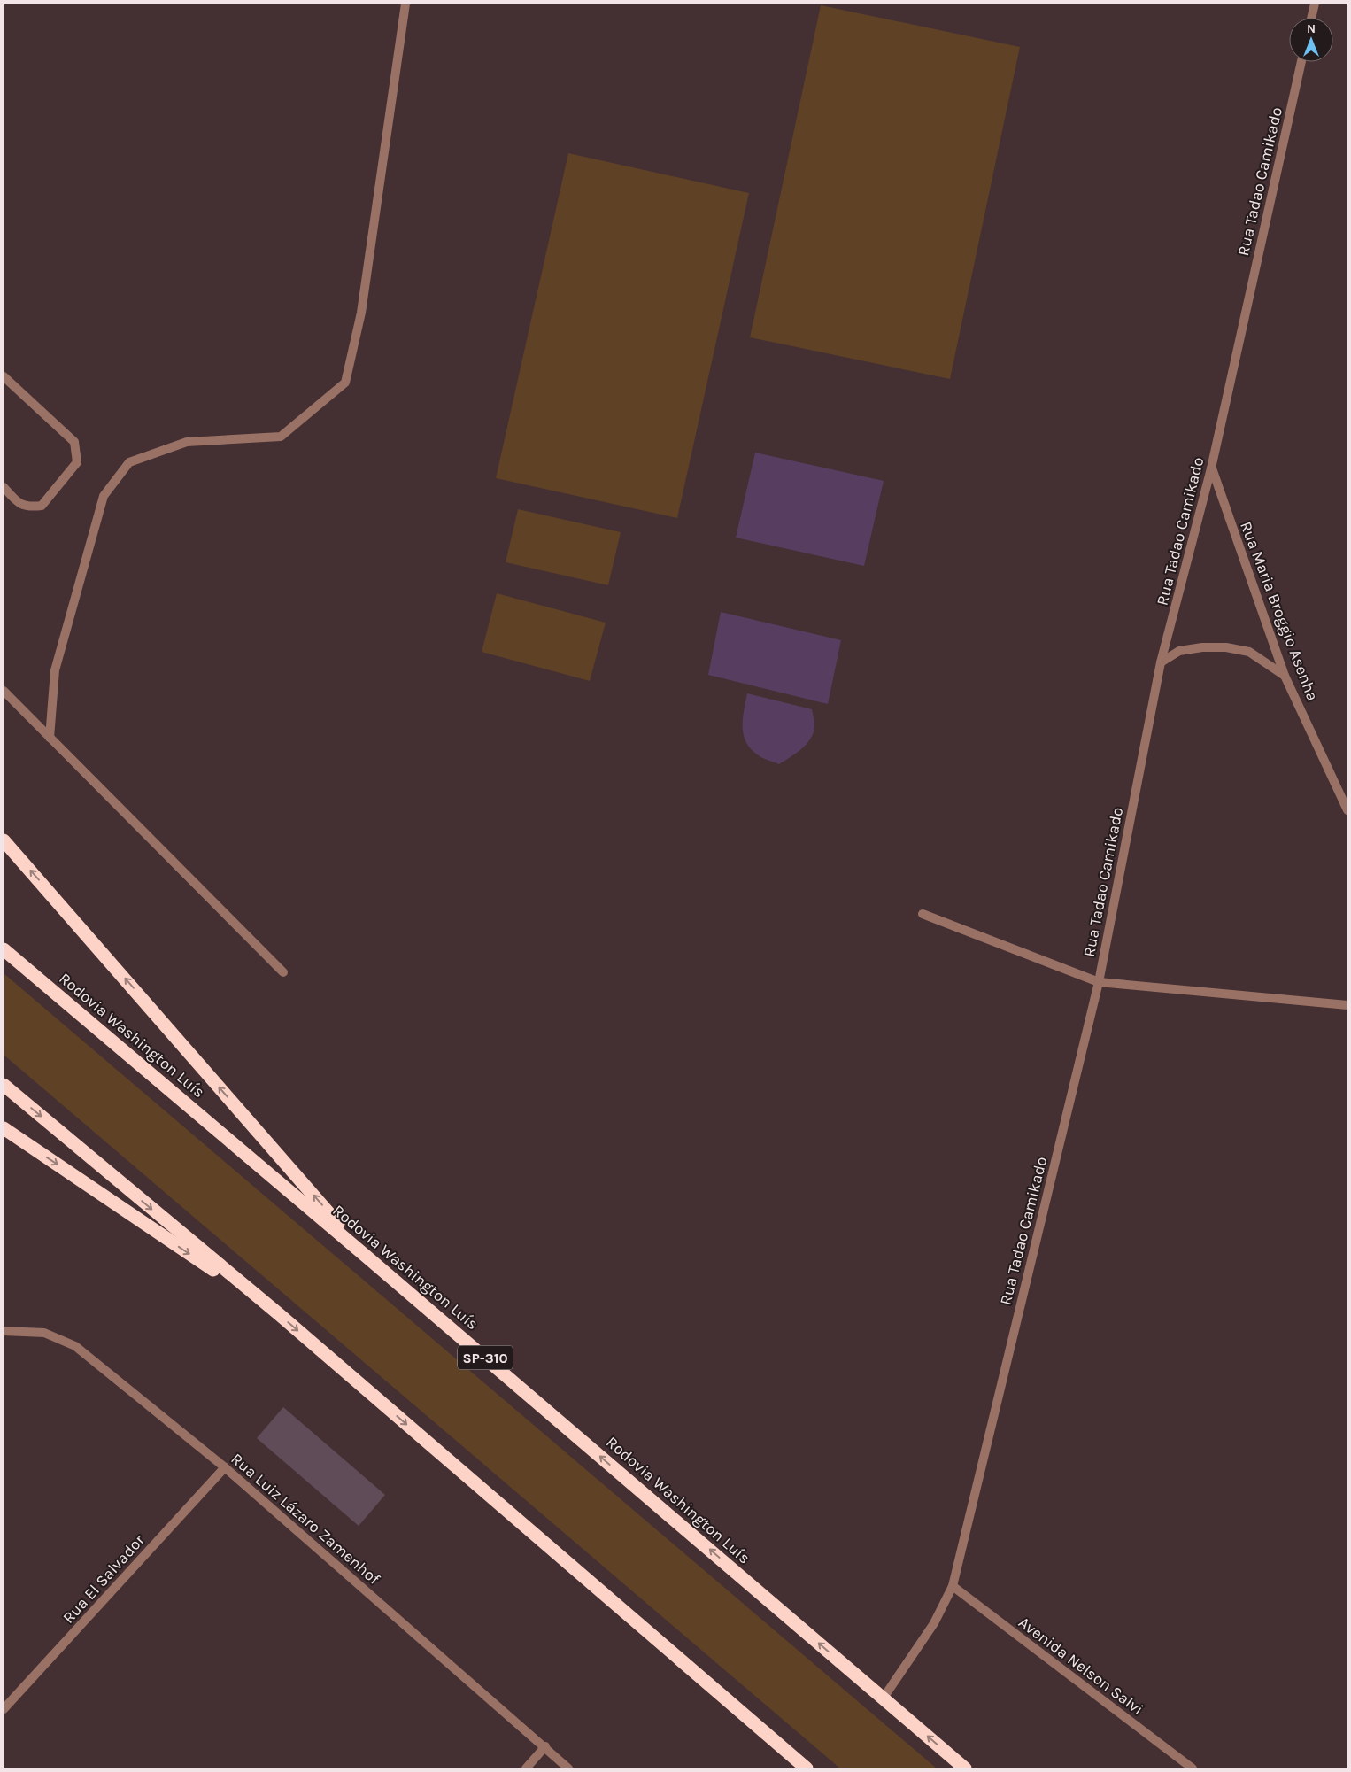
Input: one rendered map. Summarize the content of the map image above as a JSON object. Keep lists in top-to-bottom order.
{
  "streets": {
    "highway": ["Rodovia Washington Luís", "SP-310"],
    "street": [
      "Rua Tadao Camikado",
      "Rua Maria Broggio Asenha",
      "Rua Luiz Lázaro Zamenhof",
      "Rua El Salvador",
      "Avenida Nelson Salvi"
    ]
  },
  "crossings": [
    ["Rua Tadao Camikado", "Rua Maria Broggio Asenha"],
    ["Rua Tadao Camikado", "Rodovia Washington Luís"],
    ["Rua Tadao Camikado", "Avenida Nelson Salvi"],
    ["Rua Luiz Lázaro Zamenhof", "Rua El Salvador"]
  ],
  "north": "top"
}
